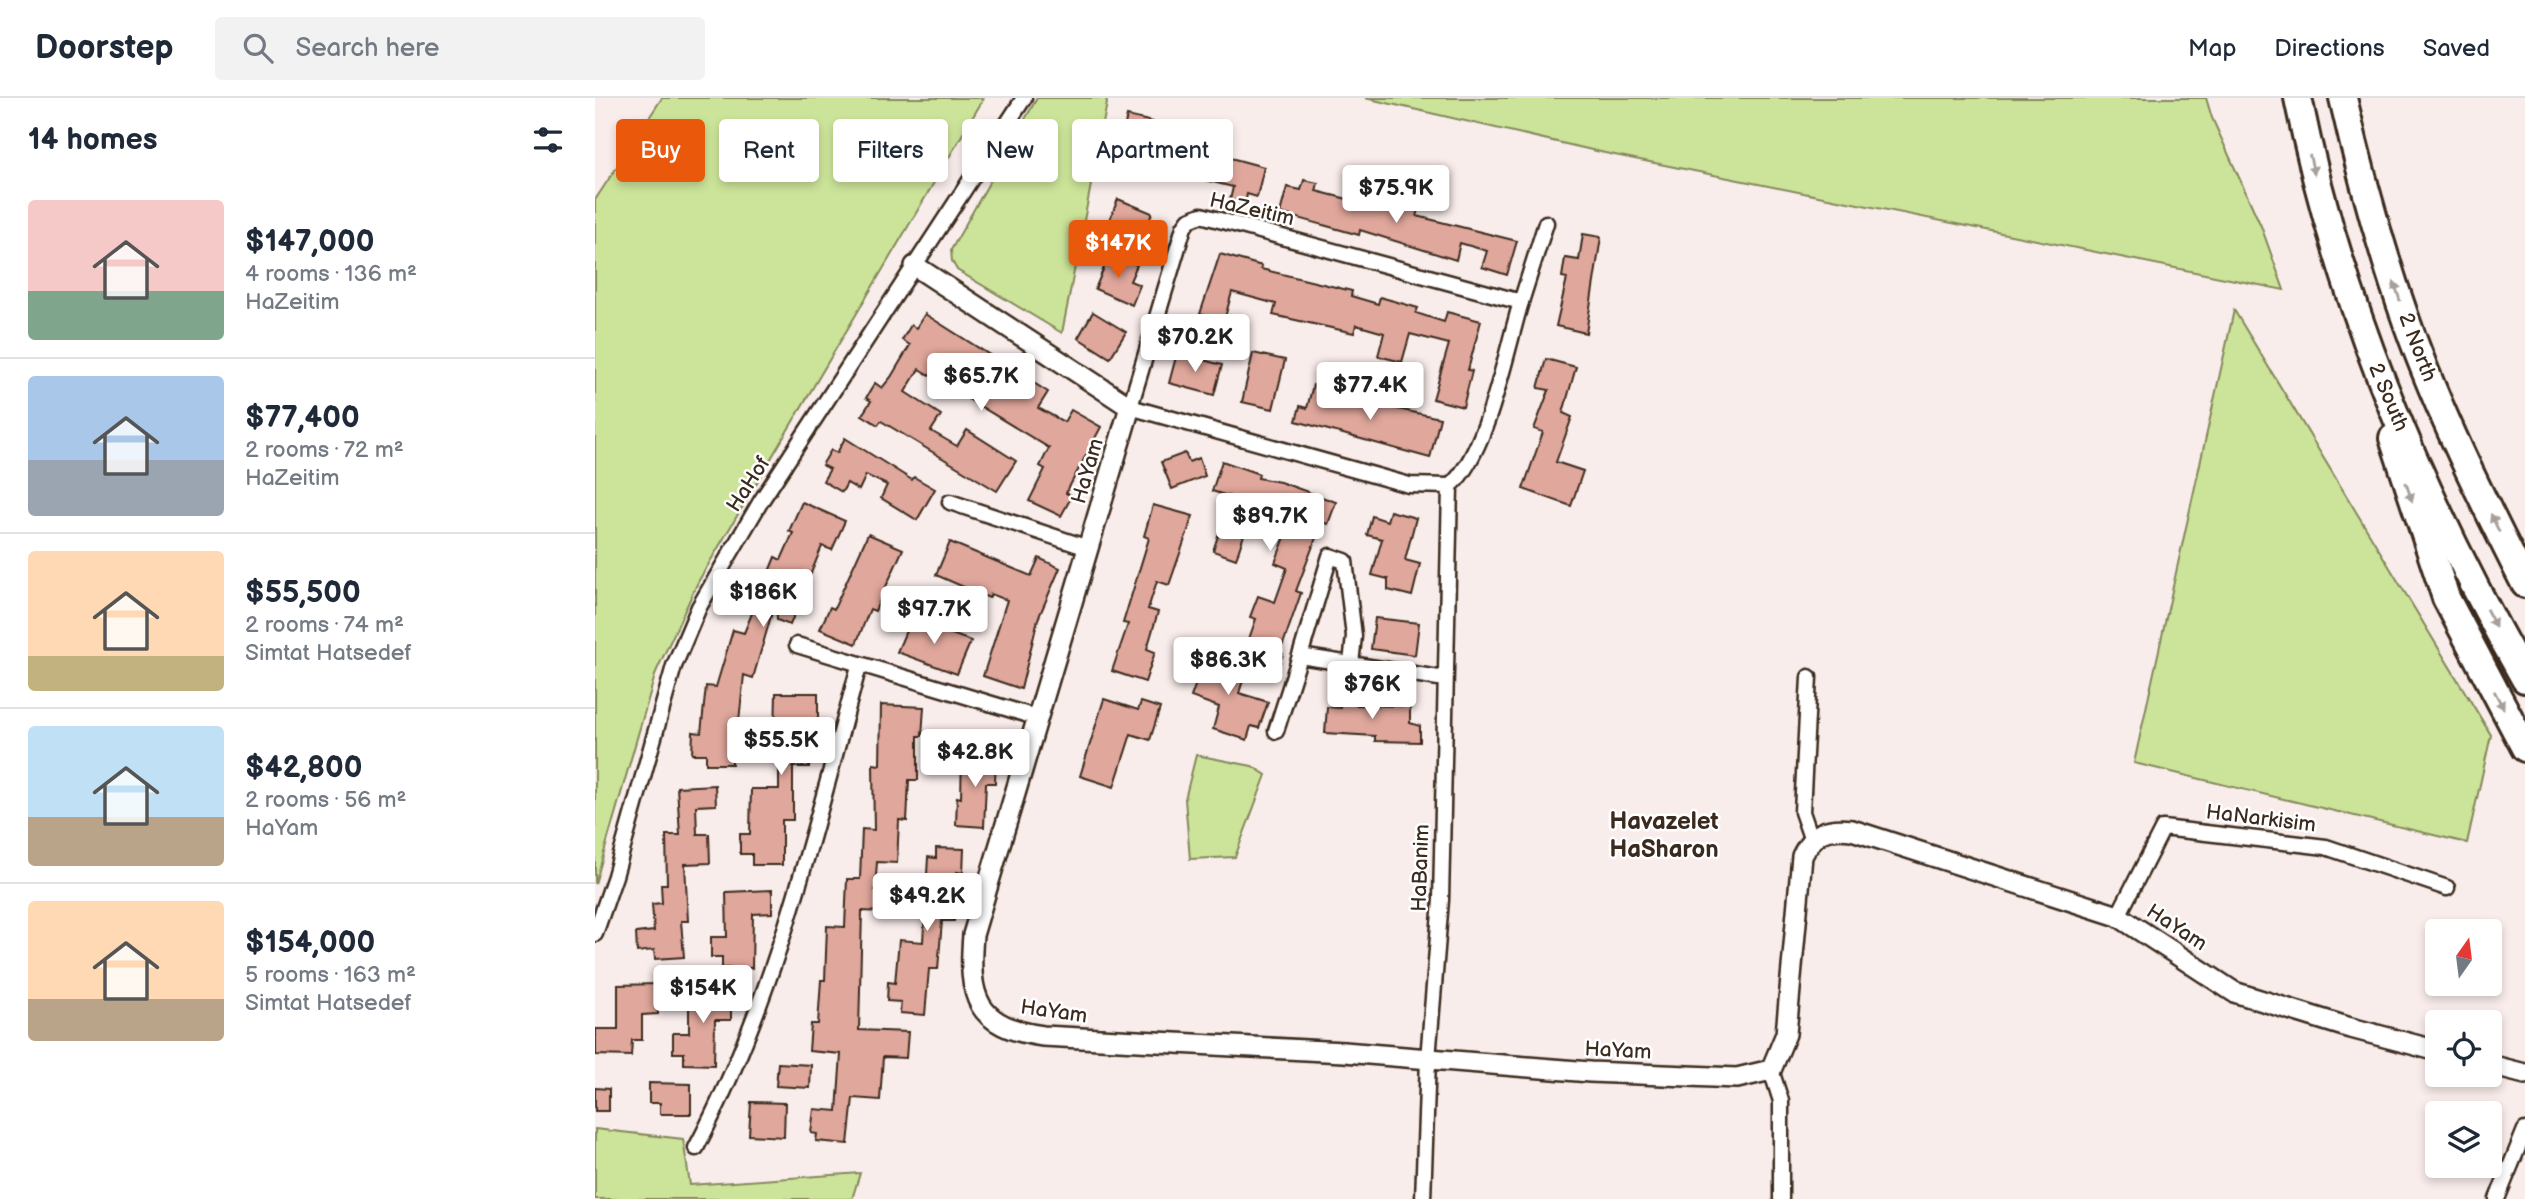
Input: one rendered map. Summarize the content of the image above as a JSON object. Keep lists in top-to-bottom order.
{
  "streets": {
    "highway": ["2 North", "2 South"],
    "street": [
      "HaZeitim",
      "HaYam",
      "HaHof",
      "HaNarkisim",
      "HaBanim"
    ]
  },
  "crossings": [
    ["HaZeitim", "HaYam"],
    ["HaYam", "HaNarkisim"],
    ["HaYam", "HaBanim"]
  ],
  "districts": ["Havazelet HaSharon"],
  "north": "top",
  "page": {
    "header": "Doorstep",
    "search": "Search here",
    "nav": ["Map", "Directions", "Saved"],
    "heading": "14 homes",
    "chip": [
      "Buy",
      "Rent",
      "Filters",
      "New",
      "Apartment"
    ],
    "price": [
      "$75.9K",
      "$147K",
      "$70.2K",
      "$65.7K",
      "$77.4K",
      "$89.7K",
      "$186K",
      "$97.7K",
      "$86.3K",
      "$76K",
      "$55.5K",
      "$42.8K",
      "$49.2K",
      "$154K"
    ],
    "list": [
      {
        "name": "$147,000",
        "note": "4 rooms · 136 m² · HaZeitim"
      },
      {
        "name": "$77,400",
        "note": "2 rooms · 72 m² · HaZeitim"
      },
      {
        "name": "$55,500",
        "note": "2 rooms · 74 m² · Simtat Hatsedef"
      },
      {
        "name": "$42,800",
        "note": "2 rooms · 56 m² · HaYam"
      },
      {
        "name": "$154,000",
        "note": "5 rooms · 163 m² · Simtat Hatsedef"
      }
    ]
  }
}
